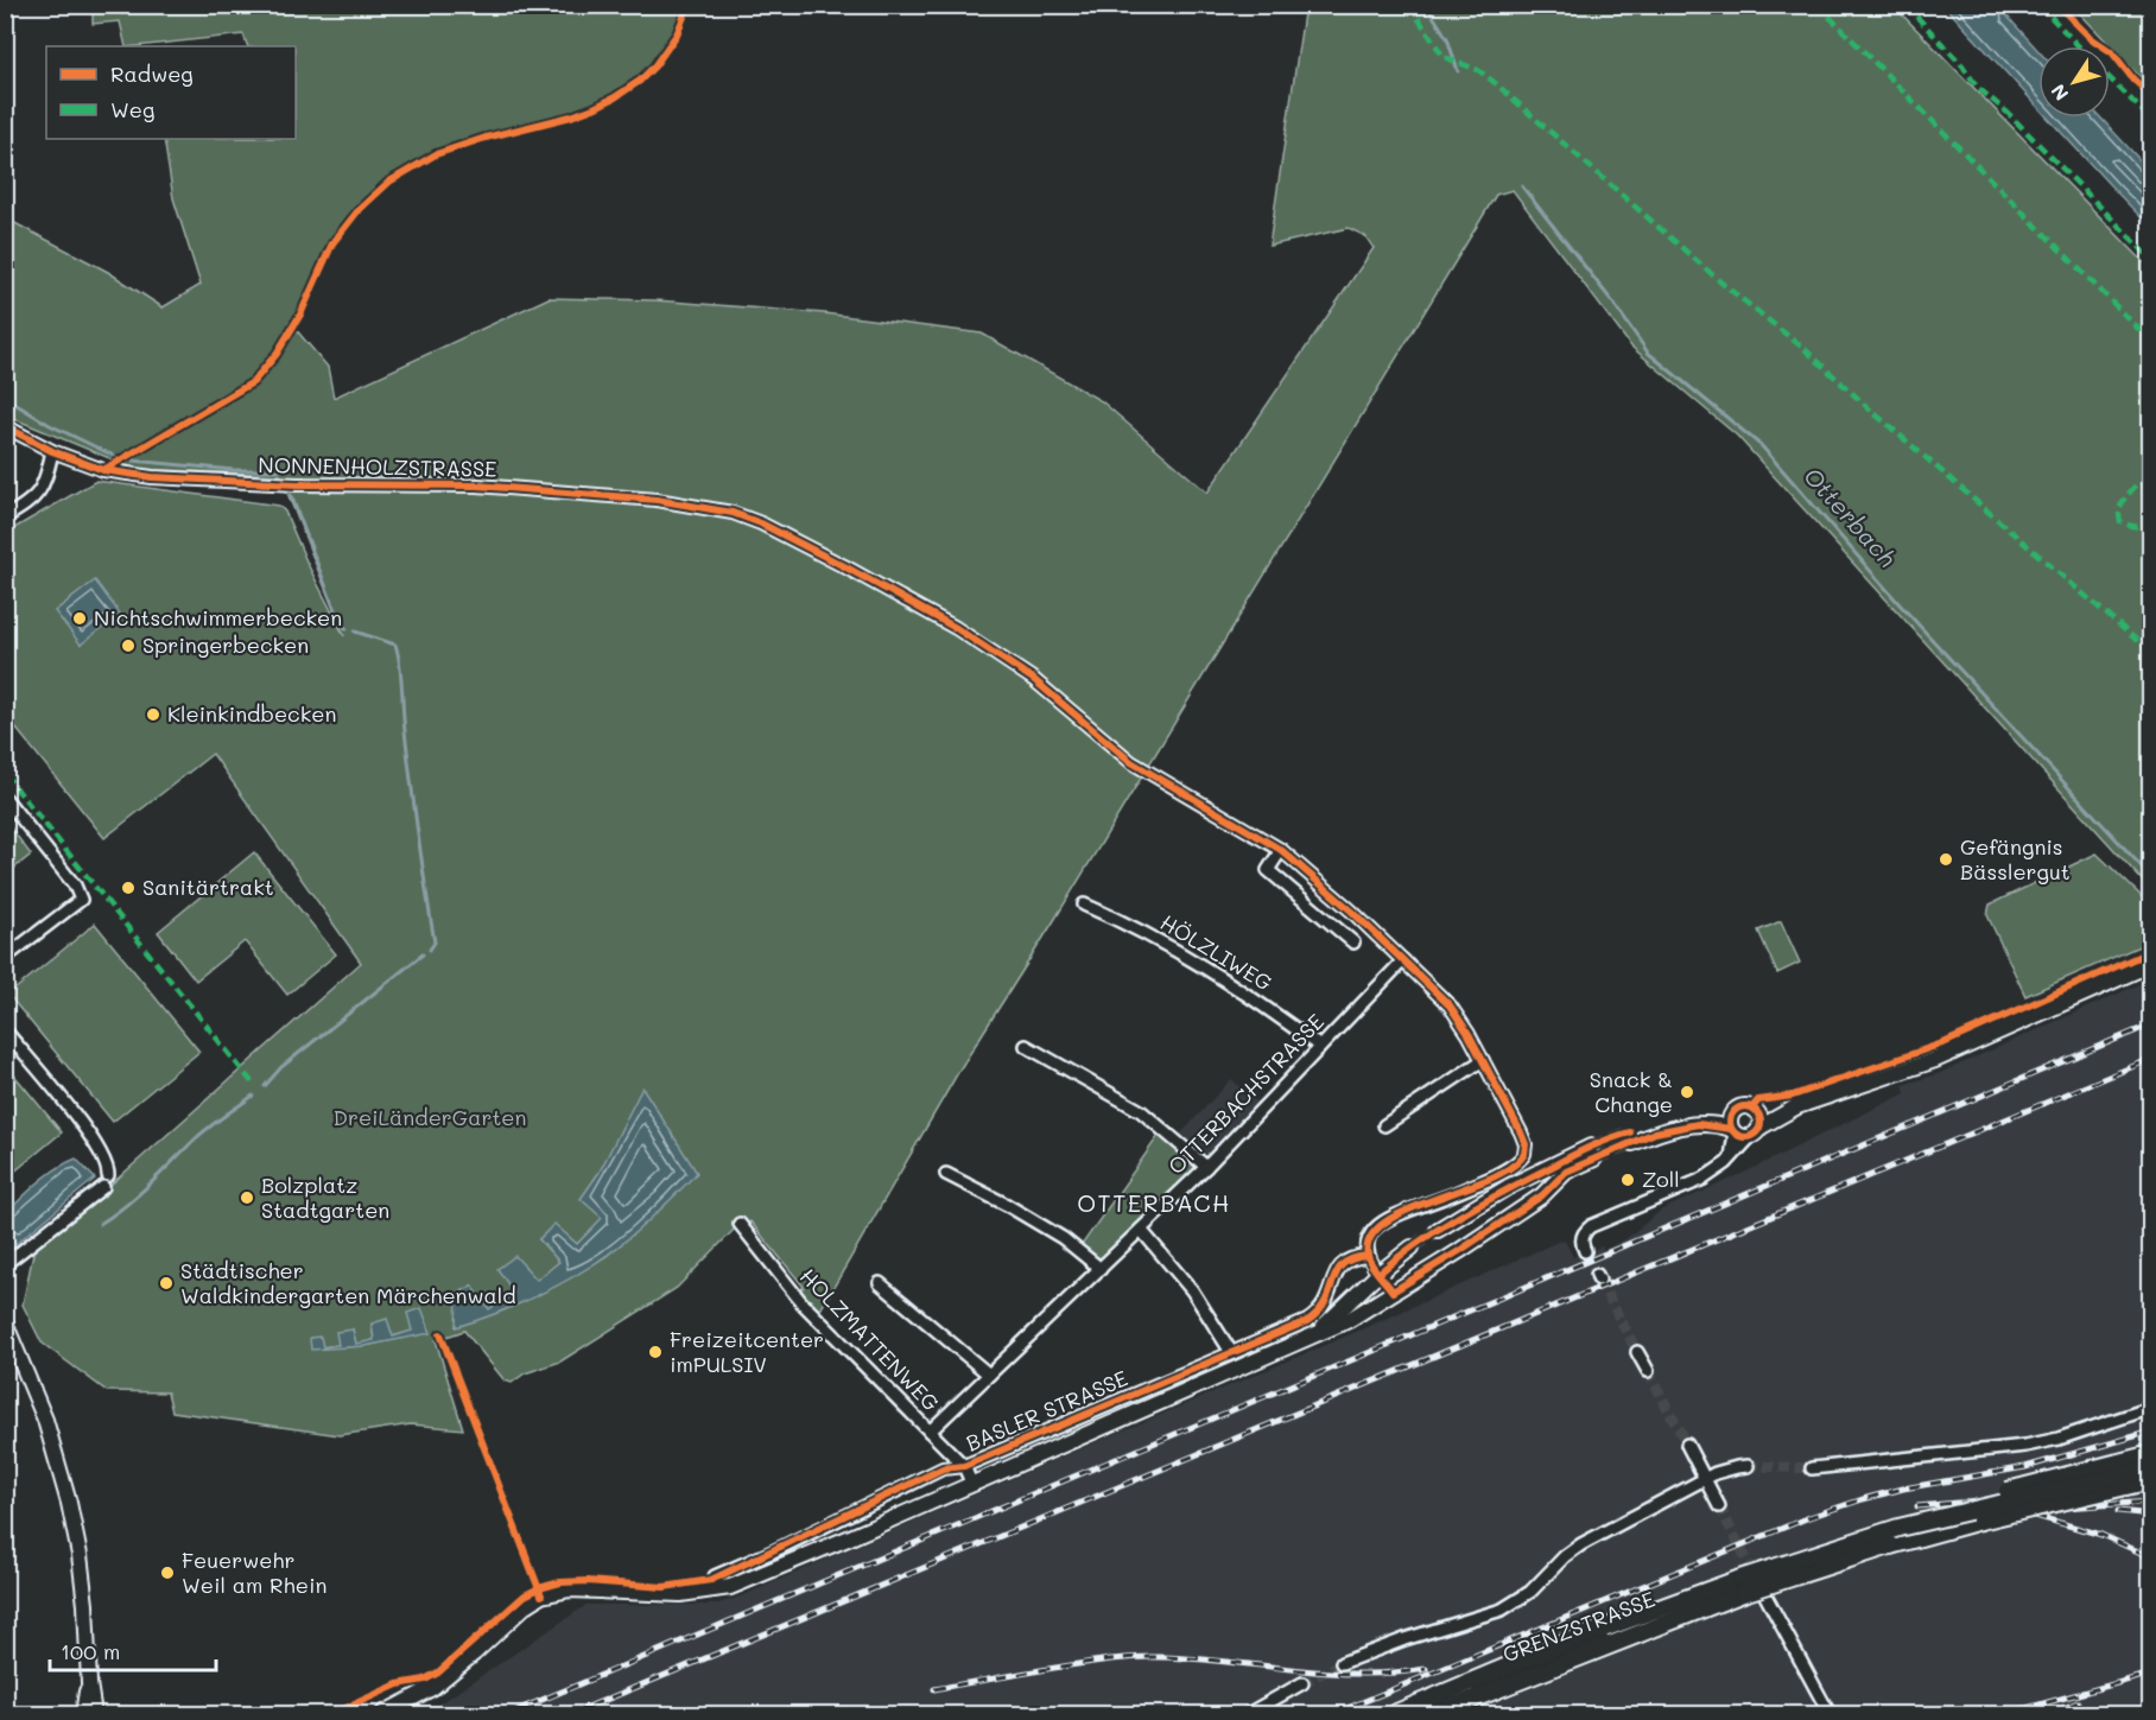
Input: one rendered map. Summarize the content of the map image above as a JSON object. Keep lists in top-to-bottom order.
{
  "streets": {
    "street": [
      "NONNENHOLZSTRASSE",
      "HÖLZLIWEG",
      "OTTERBACHSTRASSE",
      "HOLZMATTENWEG",
      "BASLER STRASSE",
      "GRENZSTRASSE"
    ]
  },
  "crossings": [
    ["NONNENHOLZSTRASSE", "OTTERBACHSTRASSE"],
    ["NONNENHOLZSTRASSE", "BASLER STRASSE"],
    ["HÖLZLIWEG", "OTTERBACHSTRASSE"],
    ["OTTERBACHSTRASSE", "HOLZMATTENWEG"],
    ["HOLZMATTENWEG", "BASLER STRASSE"]
  ],
  "districts": ["OTTERBACH"],
  "water": ["Otterbach"],
  "parks": ["DreiLänderGarten"],
  "places": [
    "Nichtschwimmerbecken",
    "Springerbecken",
    "Kleinkindbecken",
    "Gefängnis Bässlergut",
    "Sanitärtrakt",
    "Snack & Change",
    "Zoll",
    "Bolzplatz Stadtgarten",
    "Städtischer Waldkindergarten Märchenwald",
    "Freizeitcenter imPULSIV",
    "Feuerwehr Weil am Rhein"
  ],
  "legend": ["Radweg", "Weg"],
  "scale_bar": "100 m",
  "north": "bottom left"
}
